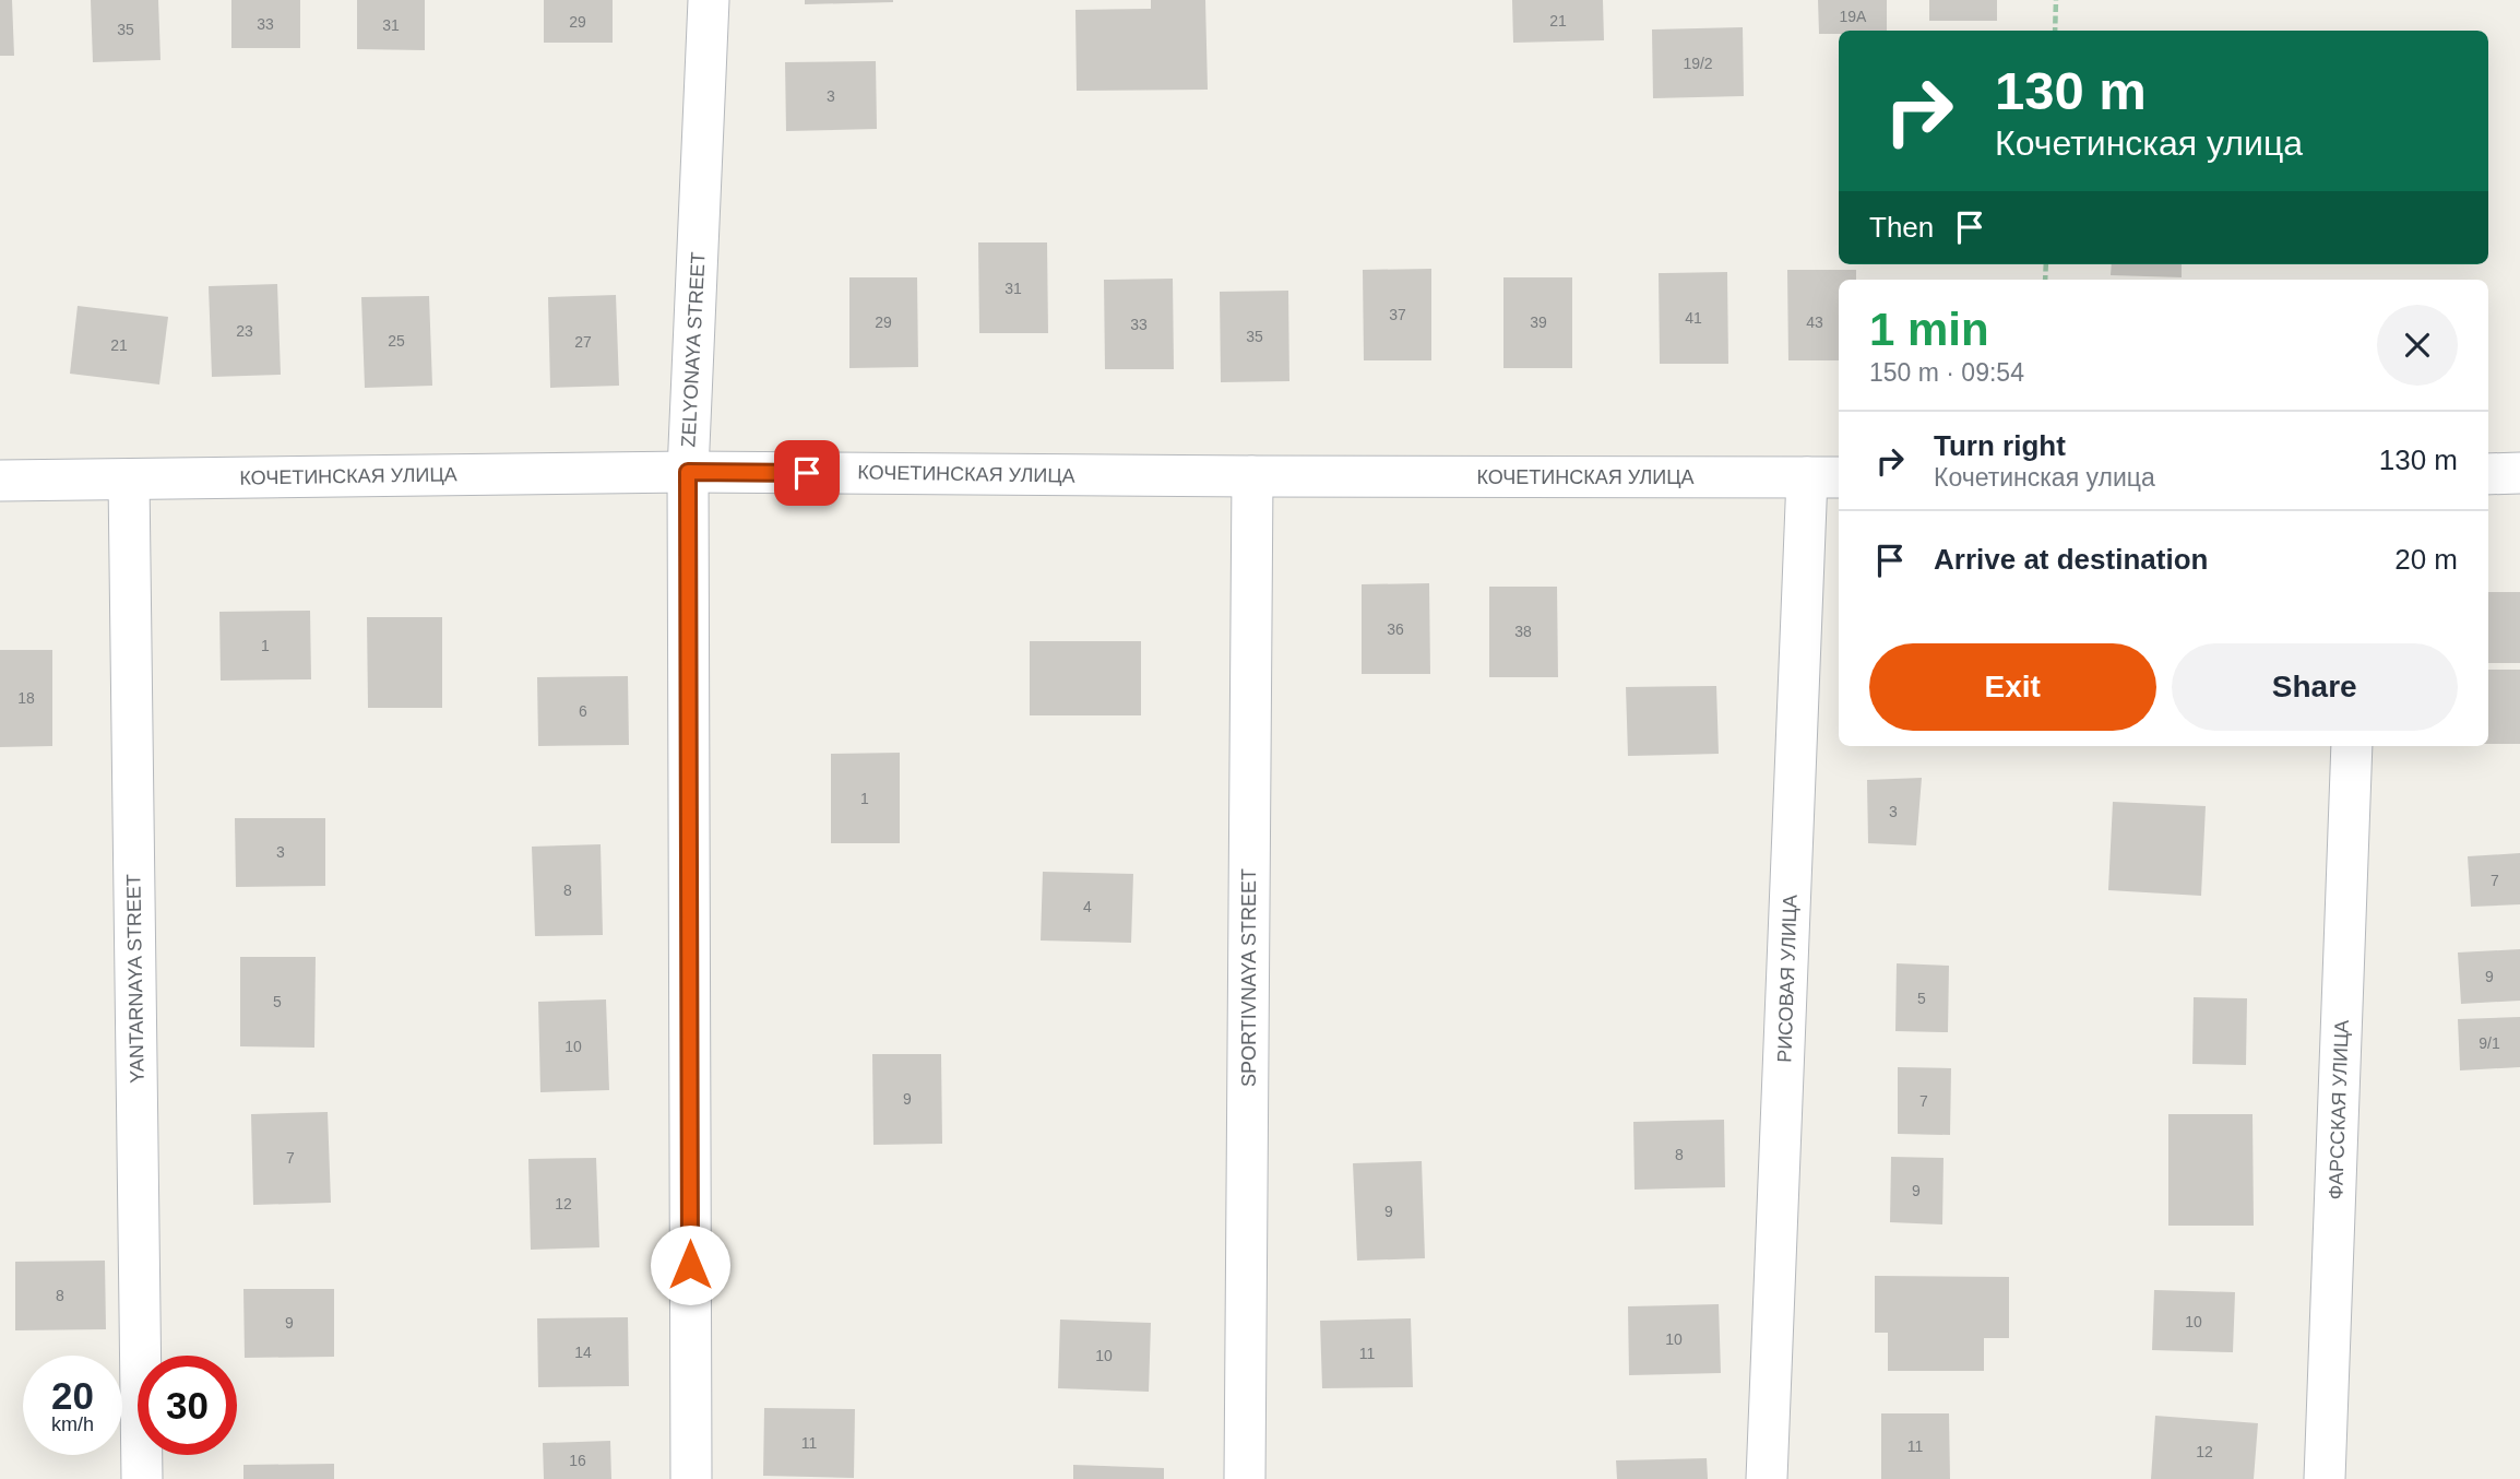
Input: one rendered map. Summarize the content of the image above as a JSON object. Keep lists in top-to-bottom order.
{
  "streets": {
    "street": [
      "ZELYONAYA STREET",
      "КОЧЕТИНСКАЯ УЛИЦА",
      "SPORTIVNAYA STREET",
      "YANTARNAYA STREET",
      "РИСОВАЯ УЛИЦА",
      "ФАРССКАЯ УЛИЦА"
    ]
  },
  "crossings": [
    ["ZELYONAYA STREET", "КОЧЕТИНСКАЯ УЛИЦА"],
    ["КОЧЕТИНСКАЯ УЛИЦА", "SPORTIVNAYA STREET"],
    ["КОЧЕТИНСКАЯ УЛИЦА", "YANTARNAYA STREET"],
    ["КОЧЕТИНСКАЯ УЛИЦА", "РИСОВАЯ УЛИЦА"]
  ],
  "house_numbers": [
    "19А",
    "21",
    "29",
    "33",
    "31",
    "35",
    "19/2",
    "3",
    "31",
    "37",
    "41",
    "29",
    "39",
    "43",
    "33",
    "23",
    "35",
    "25",
    "27",
    "21",
    "36",
    "38",
    "1",
    "18",
    "6",
    "1",
    "3",
    "3",
    "7",
    "8",
    "4",
    "9",
    "5",
    "5",
    "9/1",
    "10",
    "9",
    "7",
    "8",
    "7",
    "9",
    "12",
    "9",
    "8",
    "10",
    "9",
    "10",
    "14",
    "11",
    "10",
    "11",
    "11",
    "12",
    "16"
  ],
  "page": {
    "turn": ["130 m", "Кочетинская улица"],
    "then": "Then",
    "heading": ["1 min", "150 m · 09:54"],
    "list": [
      {
        "name": "Turn right",
        "note": "Кочетинская улица",
        "value": "130 m"
      },
      {
        "name": "Arrive at destination",
        "value": "20 m"
      }
    ],
    "buttons": ["Exit", "Share"],
    "speed": "20 km/h",
    "limit": "30"
  }
}
